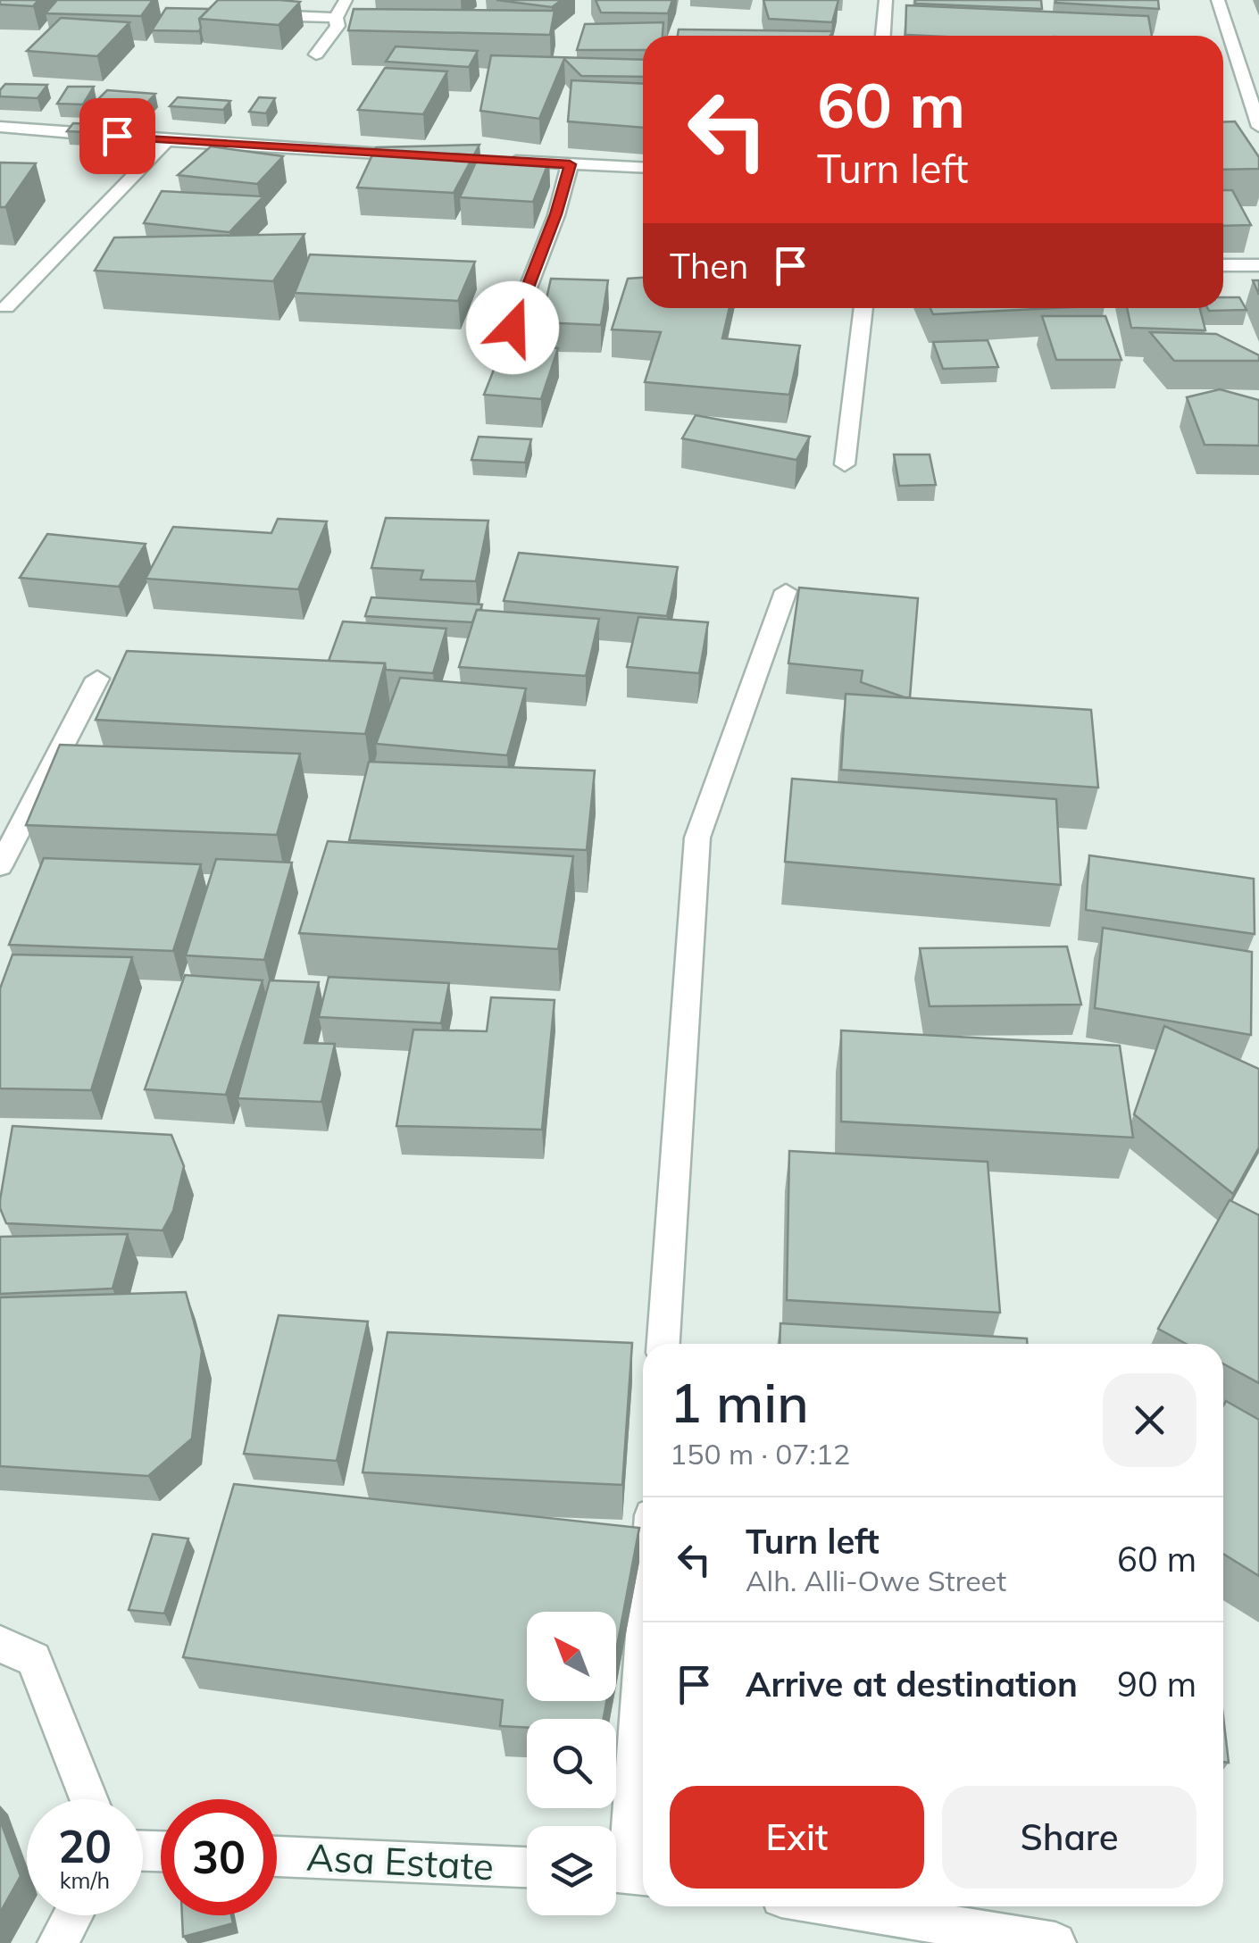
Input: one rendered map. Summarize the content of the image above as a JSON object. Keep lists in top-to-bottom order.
{
  "streets": {
    "street": ["Asa Estate"]
  },
  "north": "top left",
  "page": {
    "turn": ["60 m", "Turn left"],
    "then": "Then",
    "heading": ["1 min", "150 m · 07:12"],
    "list": [
      {
        "name": "Turn left",
        "note": "Alh. Alli-Owe Street",
        "value": "60 m"
      },
      {
        "name": "Arrive at destination",
        "value": "90 m"
      }
    ],
    "buttons": ["Exit", "Share"],
    "speed": "20 km/h",
    "limit": "30"
  }
}
